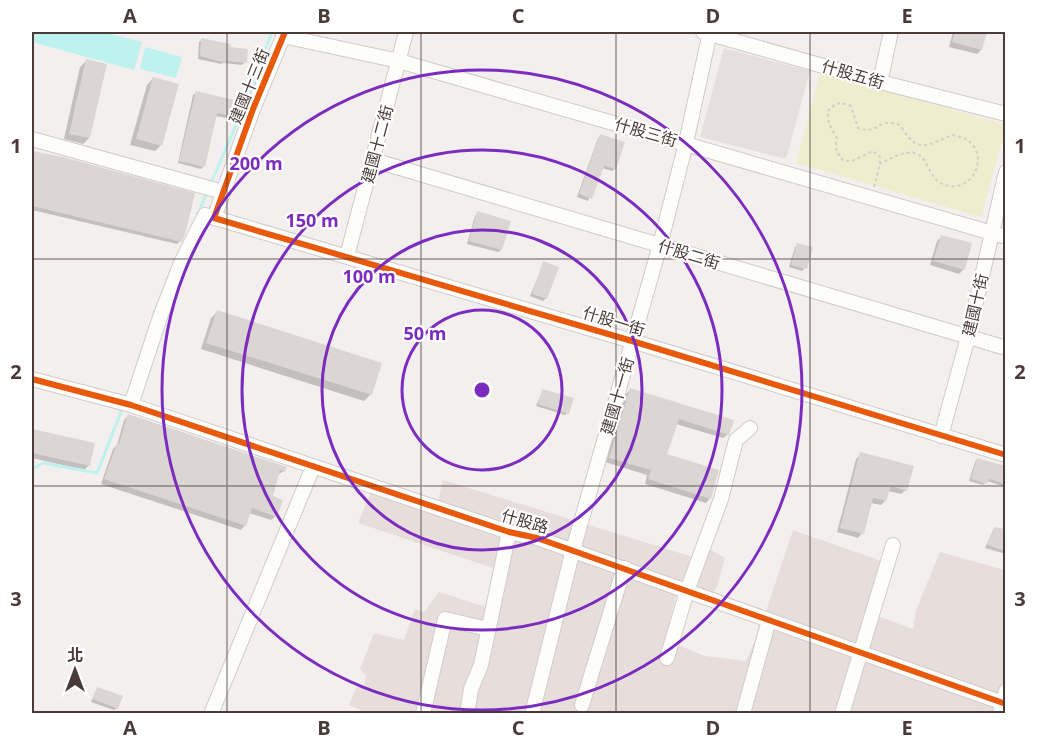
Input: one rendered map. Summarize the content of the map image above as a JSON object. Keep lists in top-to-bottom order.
{
  "streets": {
    "street": [
      "什股五街",
      "建國十三街",
      "什股三街",
      "建國十二街",
      "什股二街",
      "建國十街",
      "什股一街",
      "建國十一街",
      "什股路"
    ]
  },
  "crossings": [
    ["什股五街", "建國十一街"],
    ["建國十三街", "什股三街"],
    ["建國十三街", "什股一街"],
    ["建國十三街", "什股路"],
    ["什股三街", "建國十二街"],
    ["什股三街", "建國十街"],
    ["什股三街", "建國十一街"],
    ["建國十二街", "什股二街"],
    ["建國十二街", "什股一街"],
    ["什股二街", "建國十街"],
    ["什股二街", "建國十一街"],
    ["建國十街", "什股一街"],
    ["什股一街", "建國十一街"],
    ["建國十一街", "什股路"]
  ],
  "north": "top",
  "grid": {
    "columns": [
      "A",
      "B",
      "C",
      "D",
      "E"
    ],
    "rows": ["1", "2", "3"]
  },
  "rings": [
    "200 m",
    "150 m",
    "100 m",
    "50 m"
  ]
}
